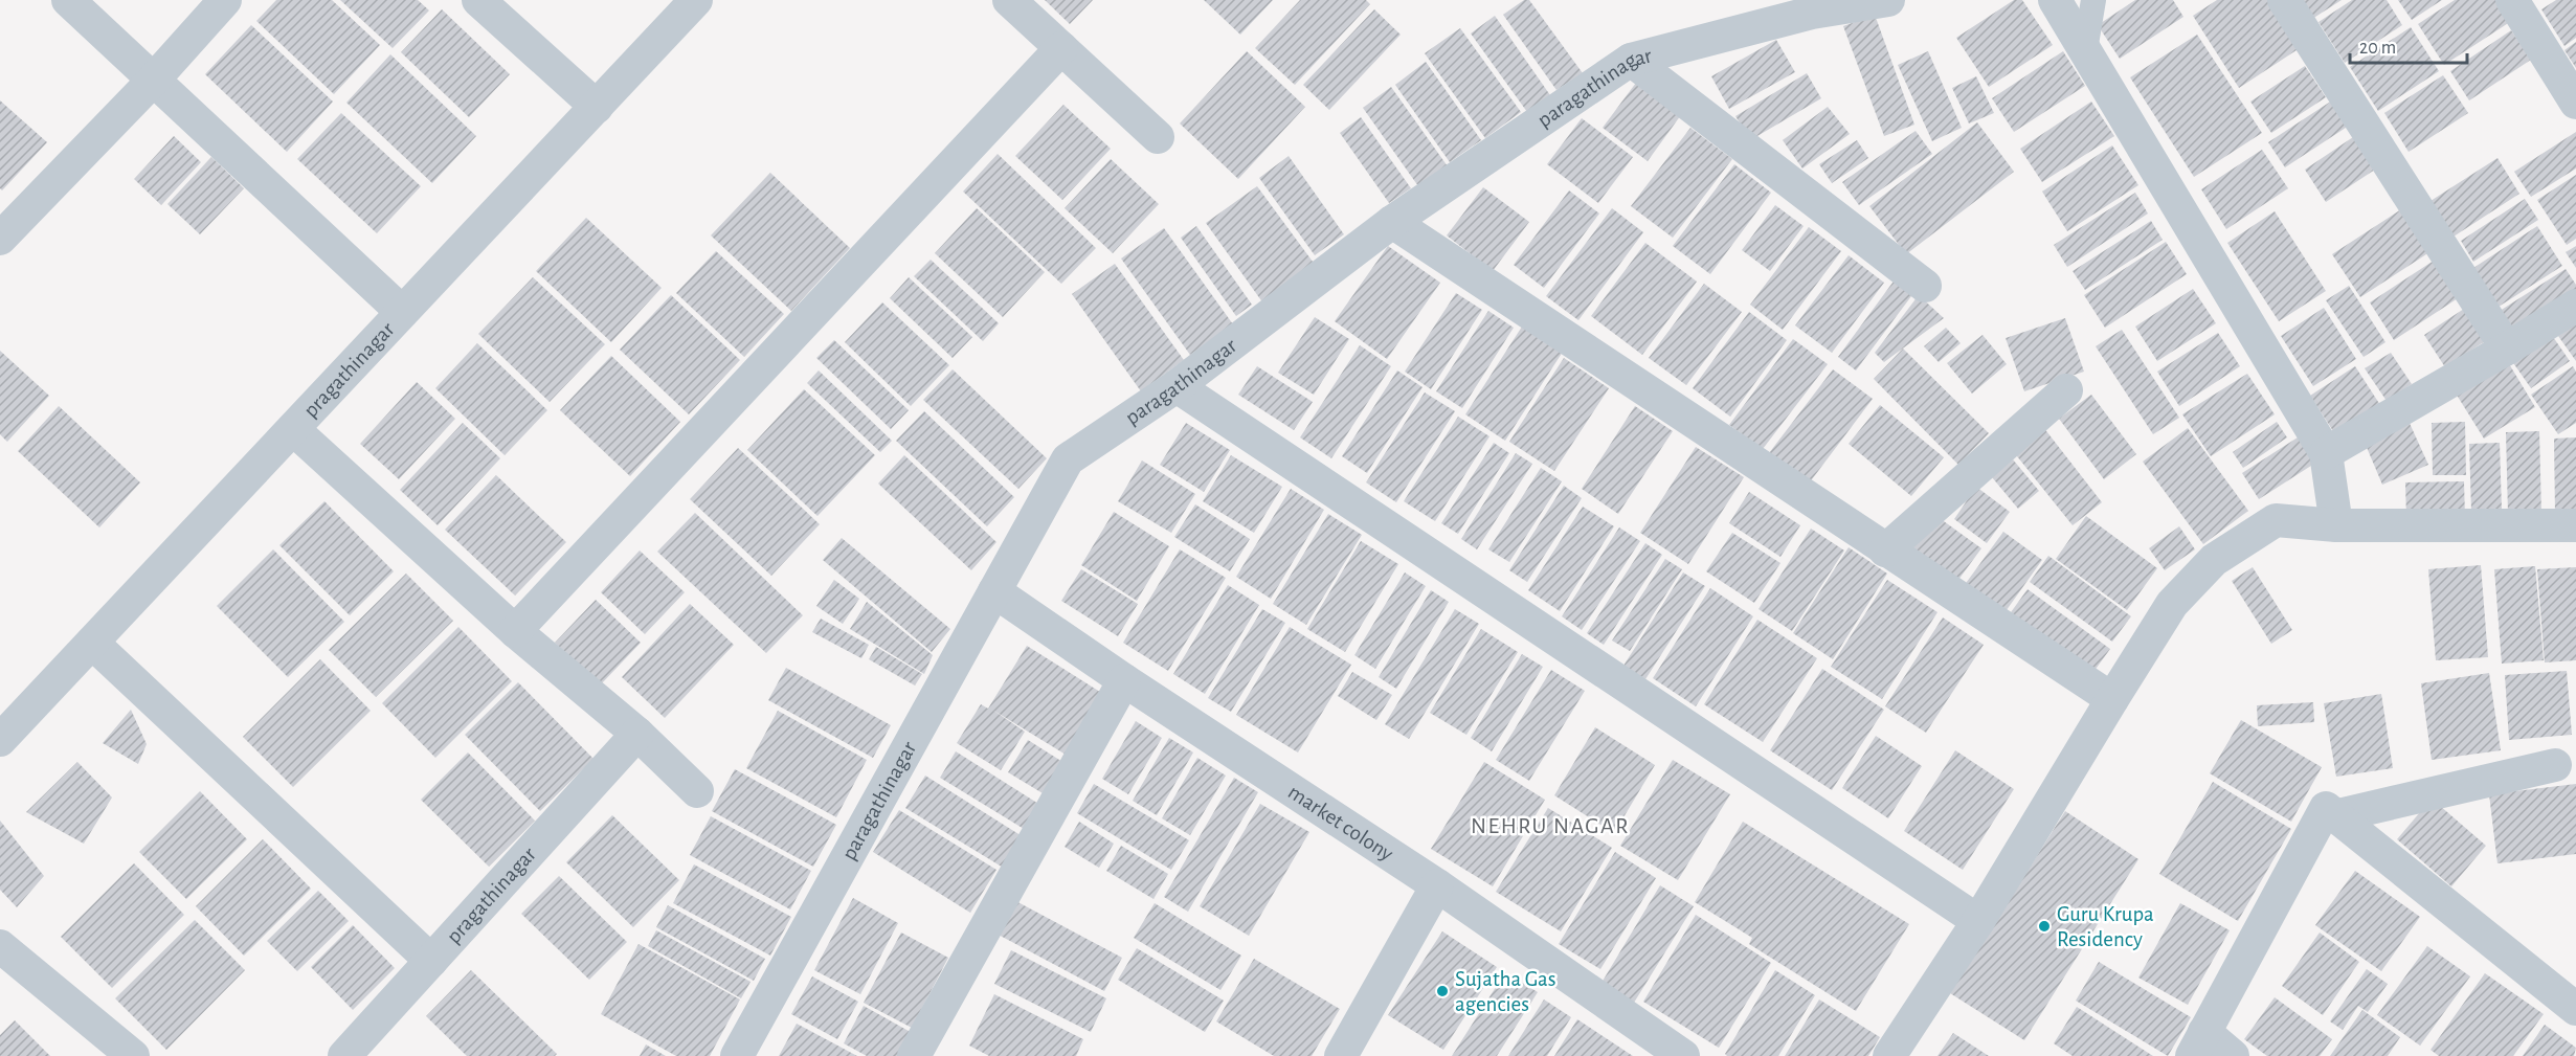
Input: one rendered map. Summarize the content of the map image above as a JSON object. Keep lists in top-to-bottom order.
{
  "streets": {
    "street": ["paragathinagar", "pragathinagar", "market colony"]
  },
  "crossings": [
    ["paragathinagar", "market colony"]
  ],
  "districts": ["NEHRU NAGAR"],
  "places": ["Guru Krupa Residency", "Sujatha Gas agencies"],
  "scale_bar": "20 m"
}
